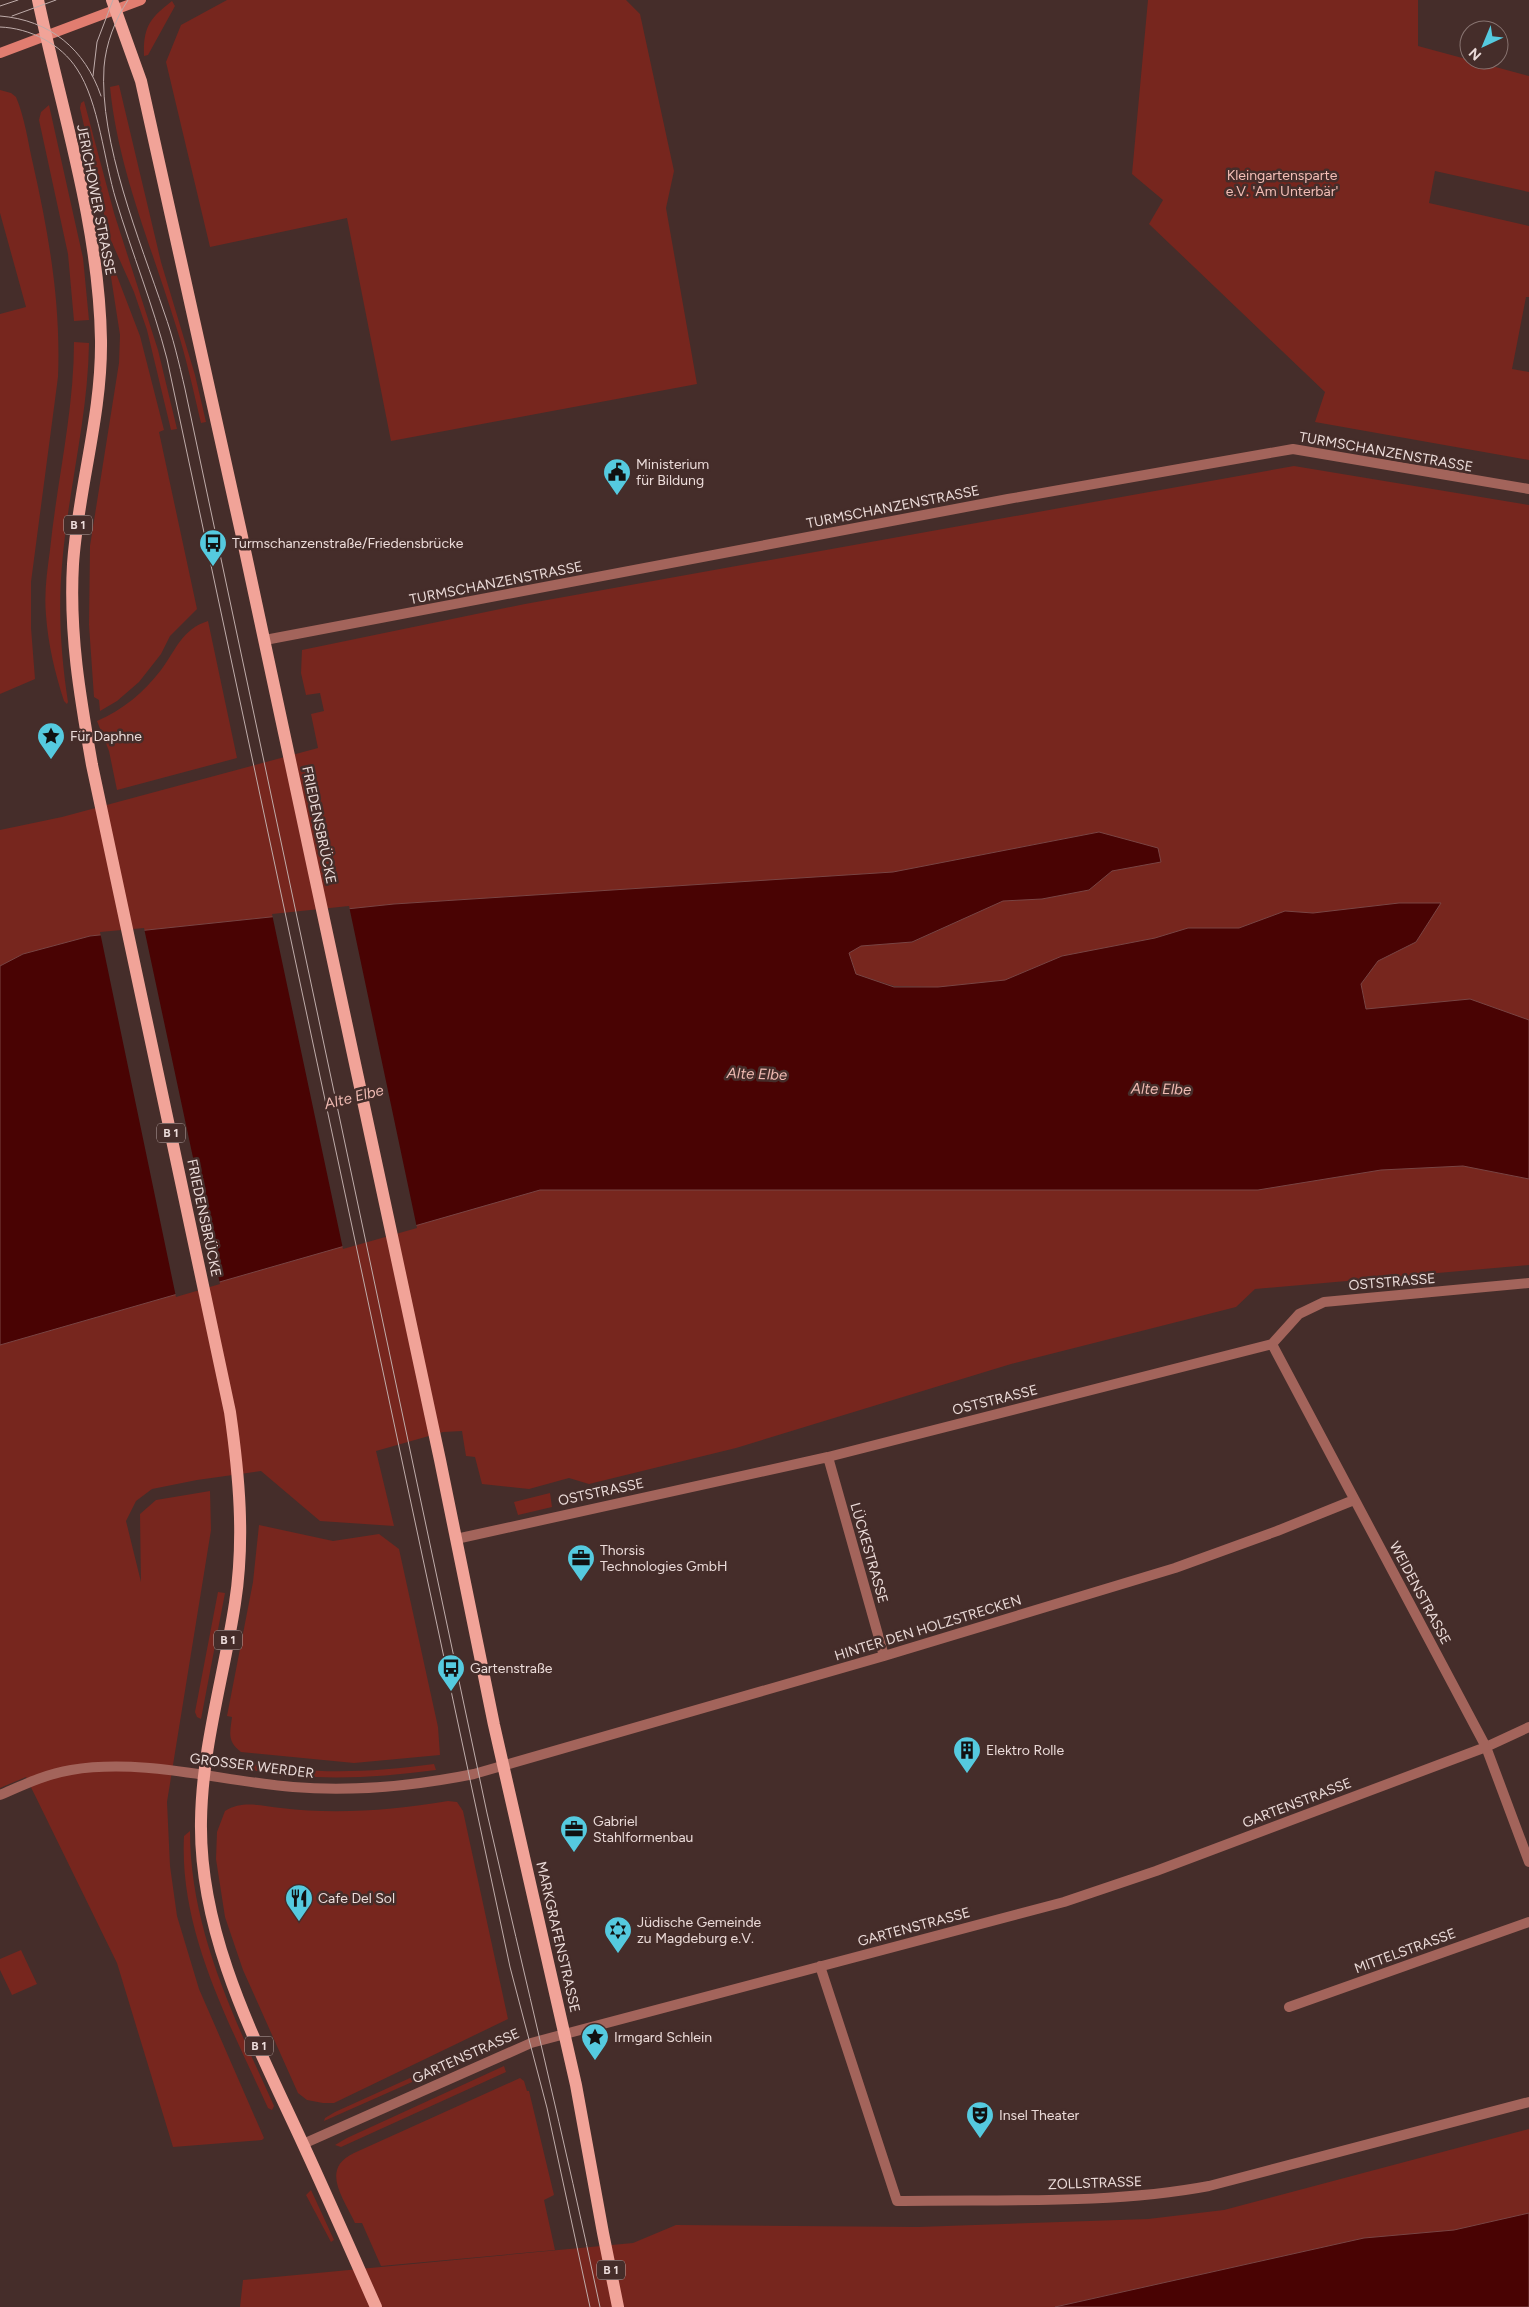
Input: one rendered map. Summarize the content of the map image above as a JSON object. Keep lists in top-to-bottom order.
{
  "streets": {
    "main road": [
      "JERICHOWER STRASSE",
      "B 1",
      "FRIEDENSBRÜCKE",
      "MARKGRAFENSTRASSE"
    ],
    "street": [
      "TURMSCHANZENSTRASSE",
      "OSTSTRASSE",
      "LÜCKESTRASSE",
      "WEIDENSTRASSE",
      "HINTER DEN HOLZSTRECKEN",
      "GROSSER WERDER",
      "GARTENSTRASSE",
      "MITTELSTRASSE",
      "ZOLLSTRASSE"
    ]
  },
  "crossings": [
    ["JERICHOWER STRASSE", "FRIEDENSBRÜCKE"],
    ["TURMSCHANZENSTRASSE", "B 1"],
    ["TURMSCHANZENSTRASSE", "FRIEDENSBRÜCKE"],
    ["B 1", "FRIEDENSBRÜCKE"],
    ["B 1", "OSTSTRASSE"],
    ["B 1", "HINTER DEN HOLZSTRECKEN"],
    ["B 1", "GROSSER WERDER"],
    ["B 1", "GARTENSTRASSE"],
    ["B 1", "MARKGRAFENSTRASSE"],
    ["FRIEDENSBRÜCKE", "OSTSTRASSE"],
    ["FRIEDENSBRÜCKE", "GROSSER WERDER"],
    ["OSTSTRASSE", "LÜCKESTRASSE"],
    ["OSTSTRASSE", "WEIDENSTRASSE"],
    ["LÜCKESTRASSE", "HINTER DEN HOLZSTRECKEN"],
    ["WEIDENSTRASSE", "HINTER DEN HOLZSTRECKEN"],
    ["WEIDENSTRASSE", "GARTENSTRASSE"],
    ["HINTER DEN HOLZSTRECKEN", "GROSSER WERDER"],
    ["HINTER DEN HOLZSTRECKEN", "MARKGRAFENSTRASSE"],
    ["GROSSER WERDER", "MARKGRAFENSTRASSE"],
    ["GARTENSTRASSE", "MARKGRAFENSTRASSE"],
    ["GARTENSTRASSE", "ZOLLSTRASSE"]
  ],
  "water": ["Alte Elbe"],
  "parks": ["Kleingartensparte e.V. 'Am Unterbär'"],
  "places": {
    "public building": ["Ministerium für Bildung"],
    "bus stop": ["Turmschanzenstraße/Friedensbrücke", "Gartenstraße"],
    "place": ["Für Daphne", "Irmgard Schlein"],
    "office": ["Thorsis Technologies GmbH", "Gabriel Stahlformenbau"],
    "building": ["Elektro Rolle"],
    "restaurant": ["Cafe Del Sol"],
    "synagogue": ["Jüdische Gemeinde zu Magdeburg e.V."],
    "theatre": ["Insel Theater"]
  },
  "north": "bottom left"
}
